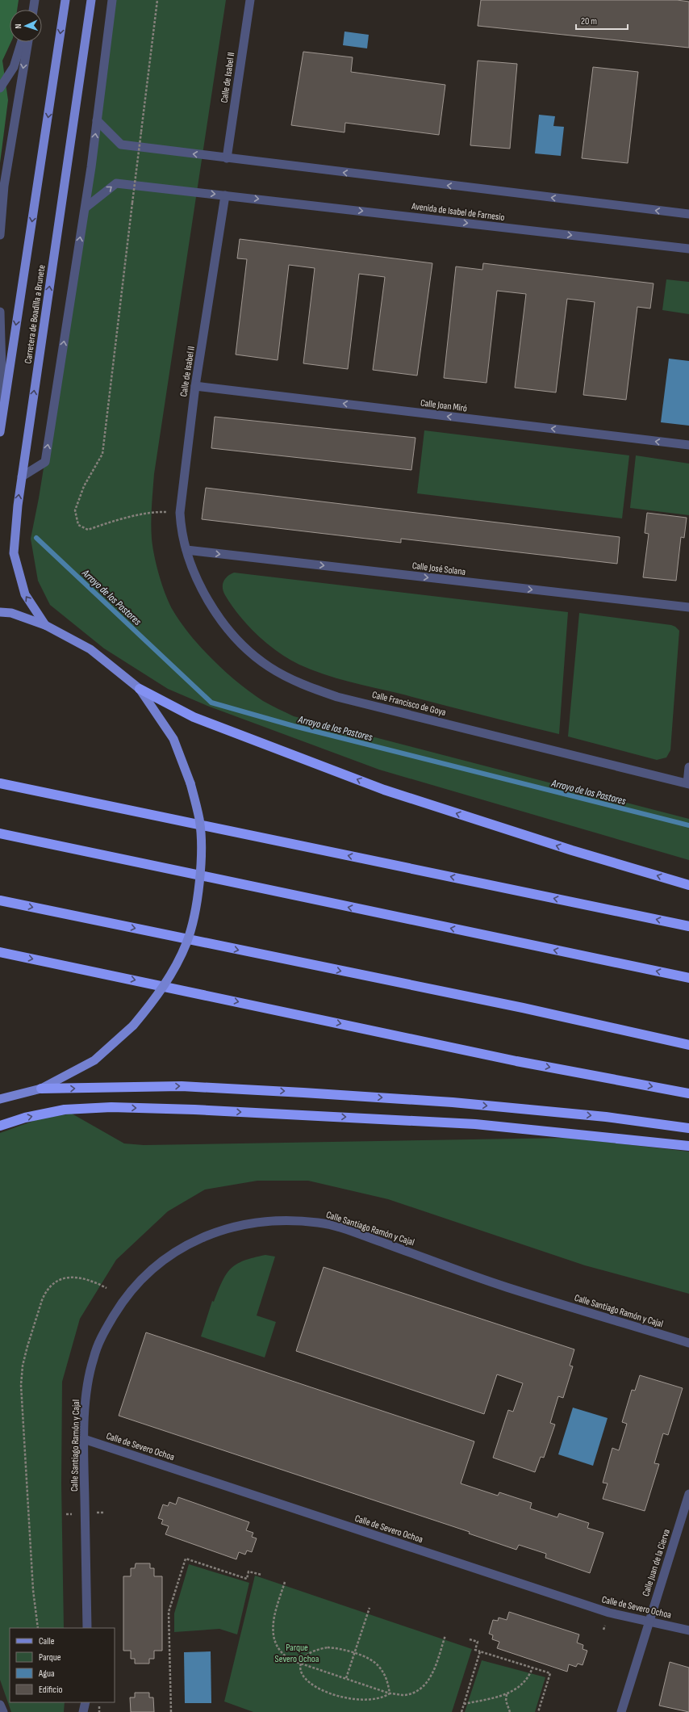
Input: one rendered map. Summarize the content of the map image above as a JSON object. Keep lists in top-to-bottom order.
{
  "streets": {
    "main road": ["Carretera de Boadilla a Brunete"],
    "street": [
      "Calle de Isabel II",
      "Avenida de Isabel de Farnesio",
      "Calle Joan Miró",
      "Calle José Solana",
      "Calle Francisco de Goya",
      "Calle Santiago Ramón y Cajal",
      "Calle de Severo Ochoa",
      "Calle Juan de la Cierva"
    ]
  },
  "crossings": [
    ["Calle de Isabel II", "Avenida de Isabel de Farnesio"],
    ["Calle de Isabel II", "Calle Joan Miró"],
    ["Calle de Isabel II", "Calle José Solana"],
    ["Calle de Isabel II", "Calle Francisco de Goya"],
    ["Calle José Solana", "Calle Francisco de Goya"],
    ["Calle Santiago Ramón y Cajal", "Calle de Severo Ochoa"],
    ["Calle de Severo Ochoa", "Calle Juan de la Cierva"]
  ],
  "one_way": ["Calle Joan Miró", "Calle José Solana"],
  "water": ["Arroyo de los Pastores"],
  "parks": ["Parque Severo Ochoa"],
  "legend": [
    "Calle",
    "Parque",
    "Agua",
    "Edificio"
  ],
  "scale_bar": "20 m",
  "north": "left"
}
